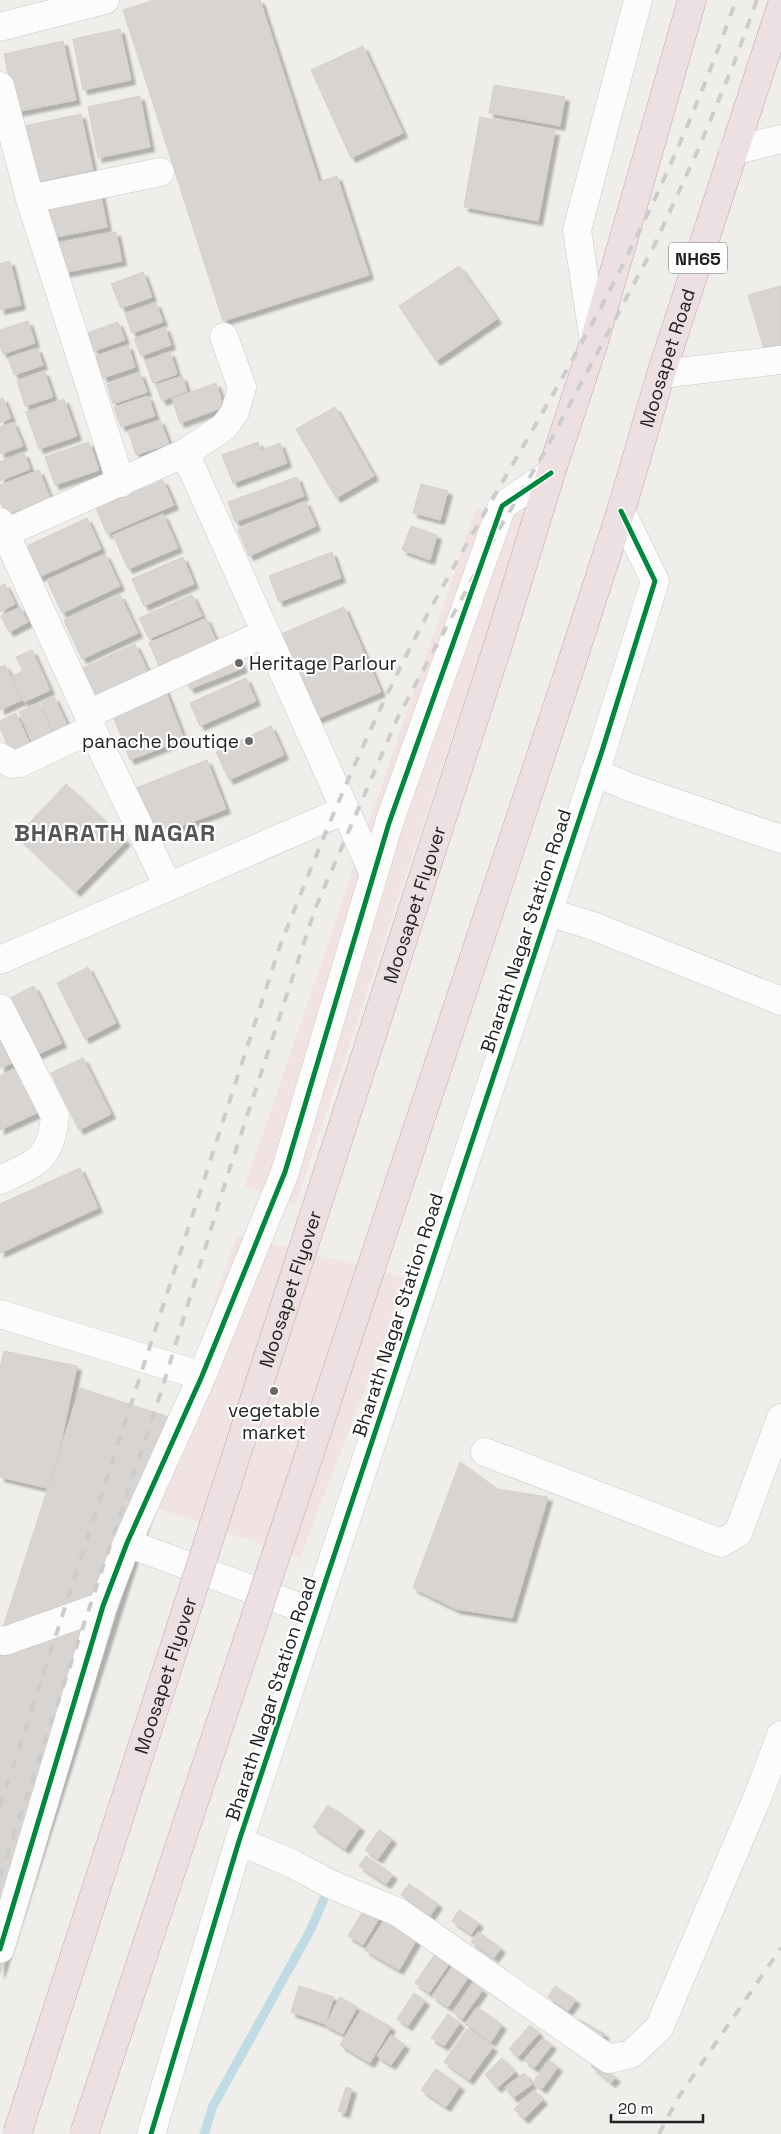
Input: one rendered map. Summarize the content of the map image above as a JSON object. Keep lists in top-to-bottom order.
{
  "streets": {
    "highway": ["NH65", "Moosapet Road", "Moosapet Flyover"],
    "street": ["Bharath Nagar Station Road"]
  },
  "crossings": [
    ["NH65", "Moosapet Road"],
    ["NH65", "Bharath Nagar Station Road"],
    ["Moosapet Road", "Bharath Nagar Station Road"]
  ],
  "districts": ["BHARATH NAGAR"],
  "places": ["Heritage Parlour", "panache boutiqe", "vegetable market"],
  "scale_bar": "20 m"
}
